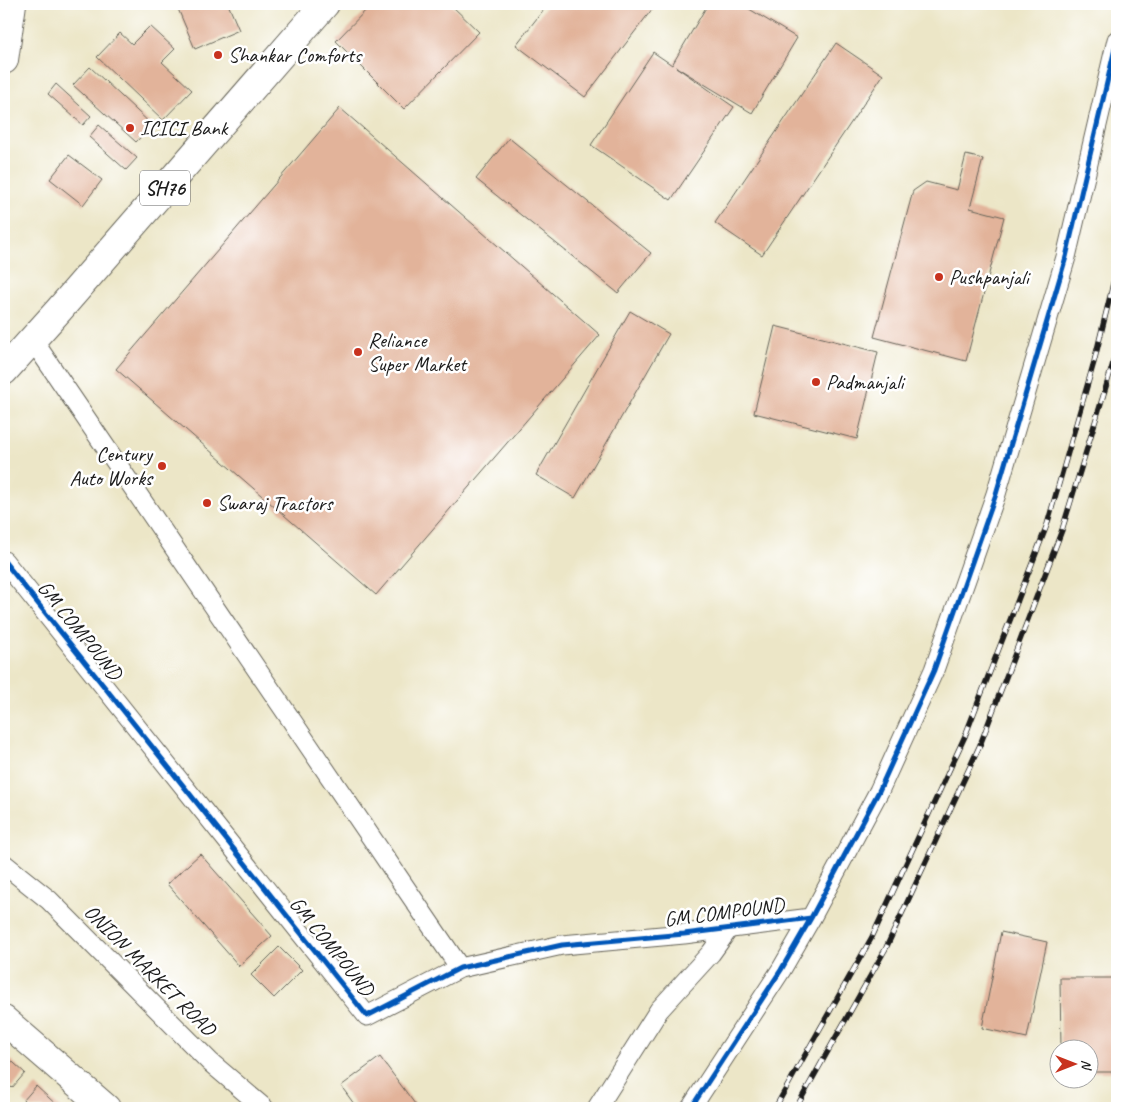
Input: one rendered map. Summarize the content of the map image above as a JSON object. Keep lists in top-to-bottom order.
{
  "streets": {
    "main road": ["SH76"],
    "street": ["GM COMPOUND", "ONION MARKET ROAD"]
  },
  "places": [
    "Shankar Comforts",
    "ICICI Bank",
    "Pushpanjali",
    "Reliance Super Market",
    "Padmanjali",
    "Century Auto Works",
    "Swaraj Tractors"
  ],
  "north": "right"
}
